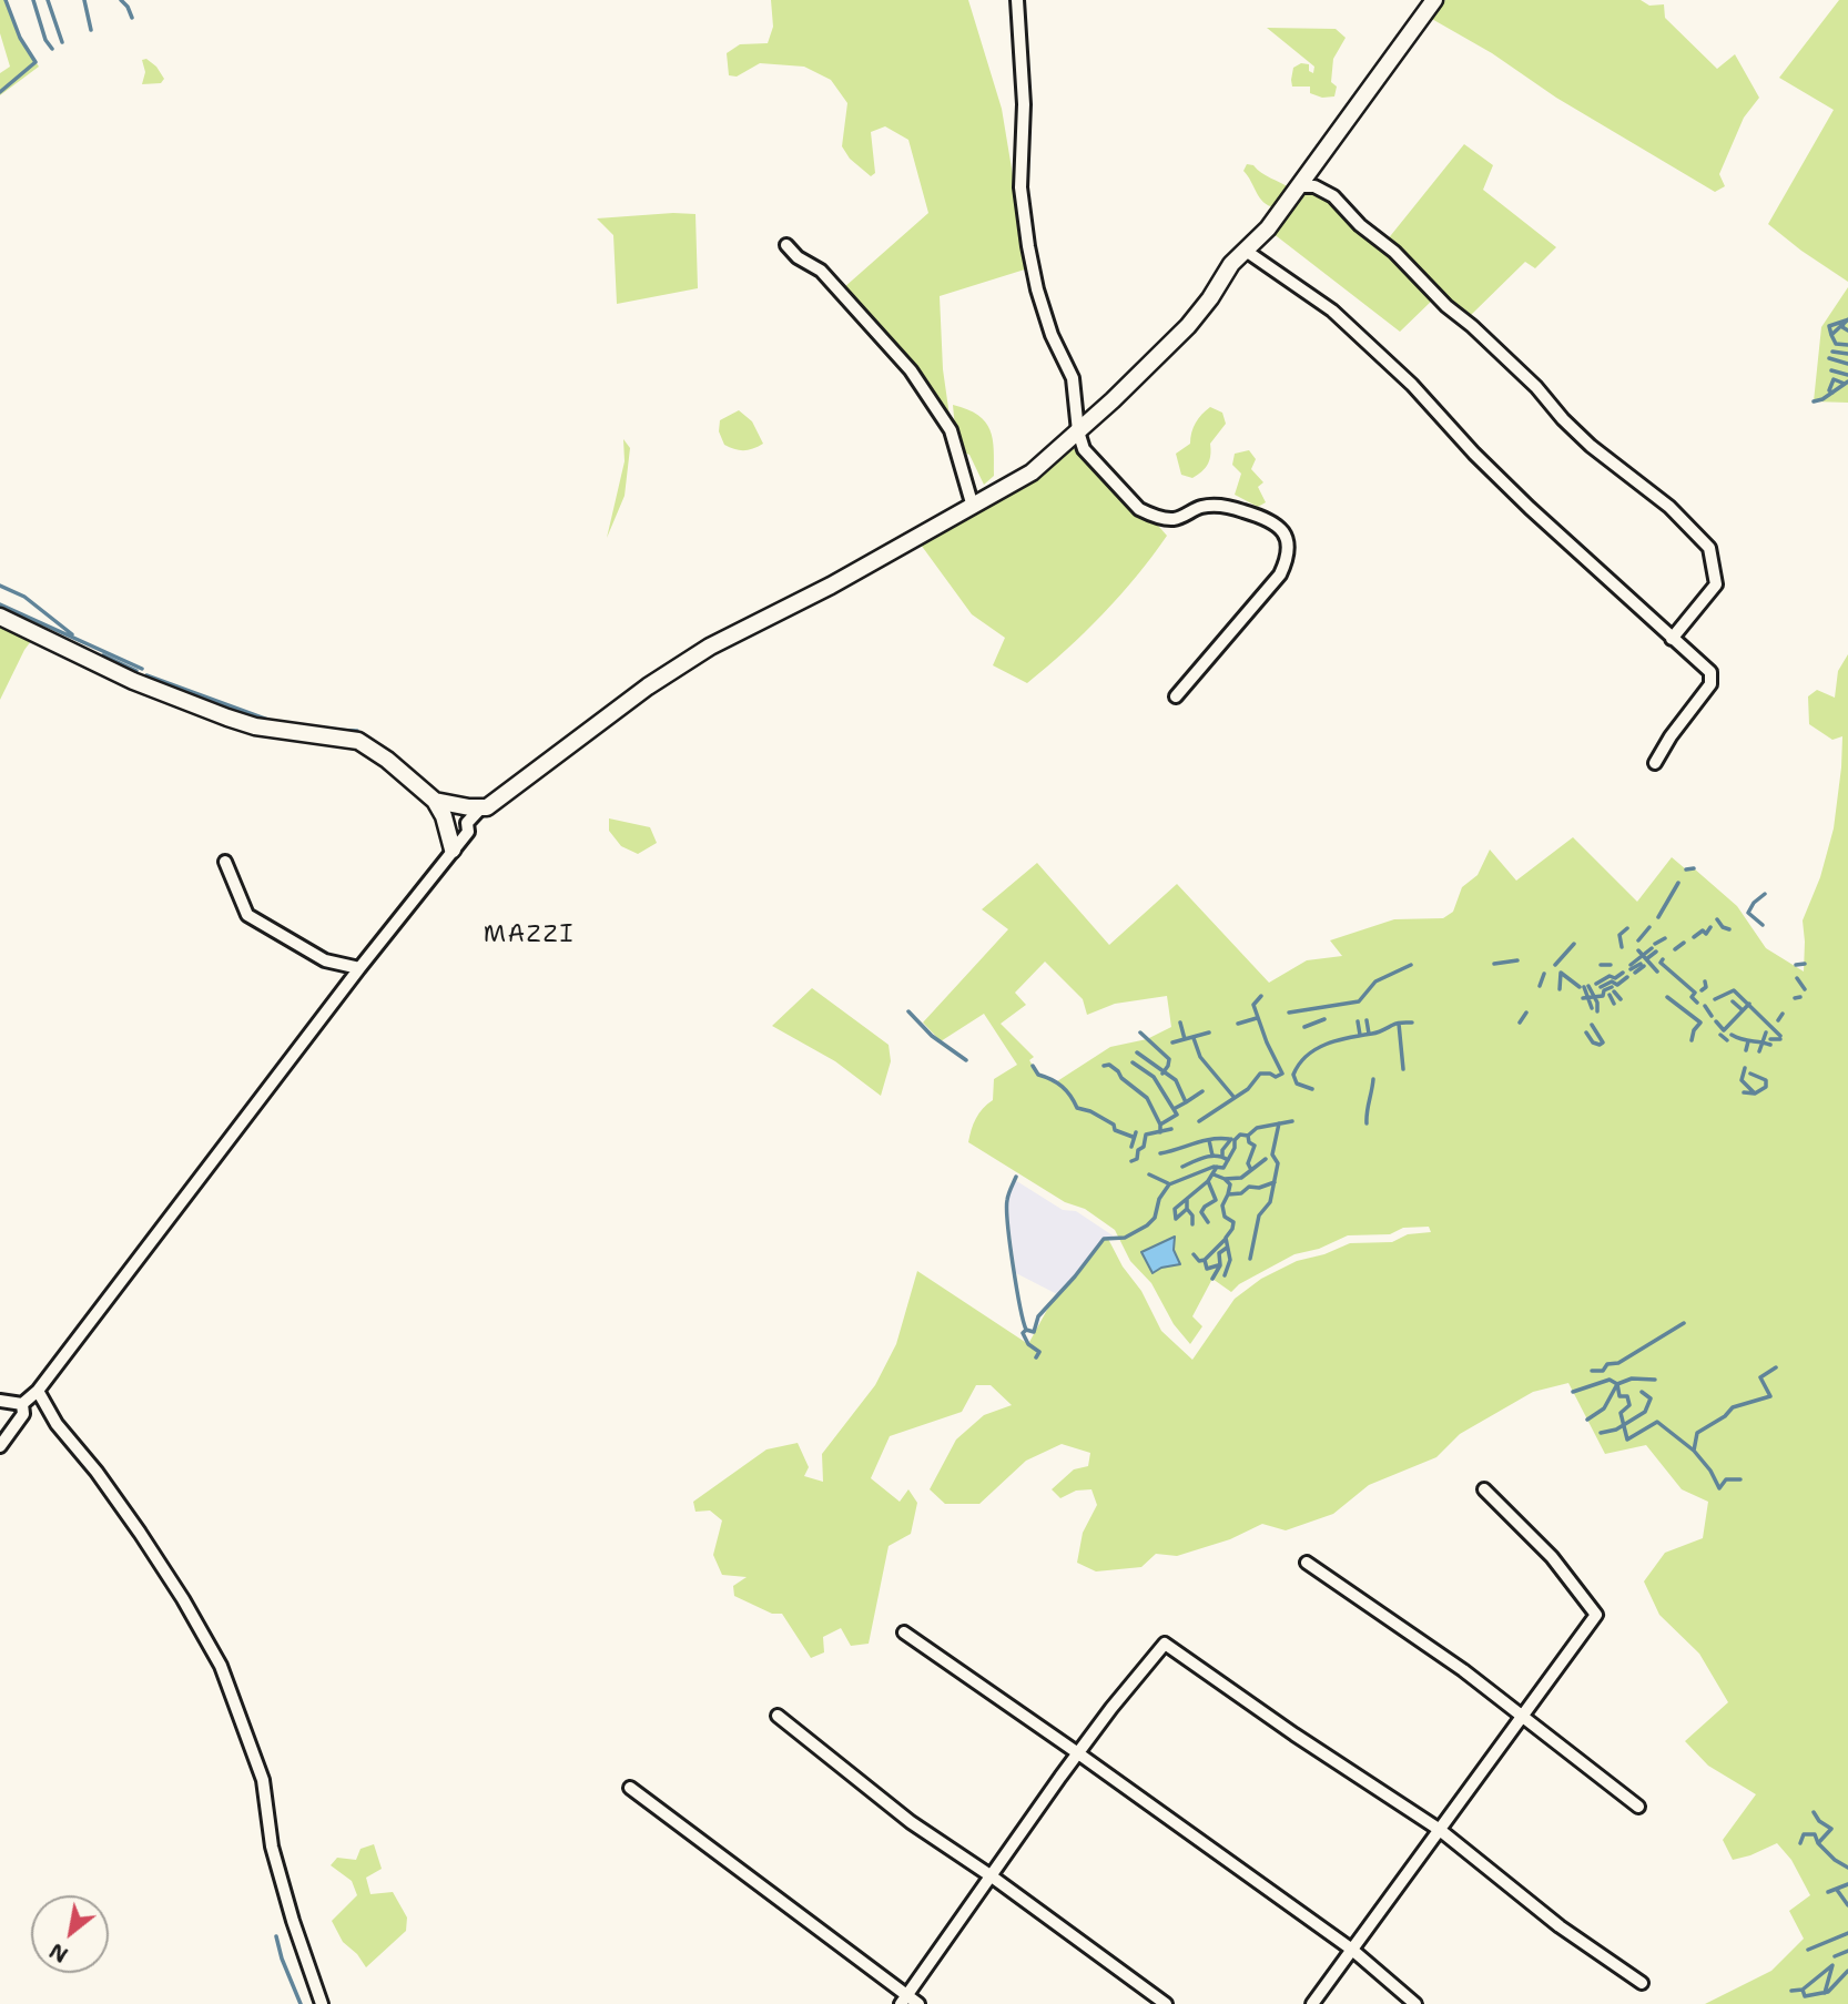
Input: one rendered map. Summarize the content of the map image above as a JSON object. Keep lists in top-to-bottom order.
{
  "districts": ["MAZZI"],
  "north": "bottom left"
}
